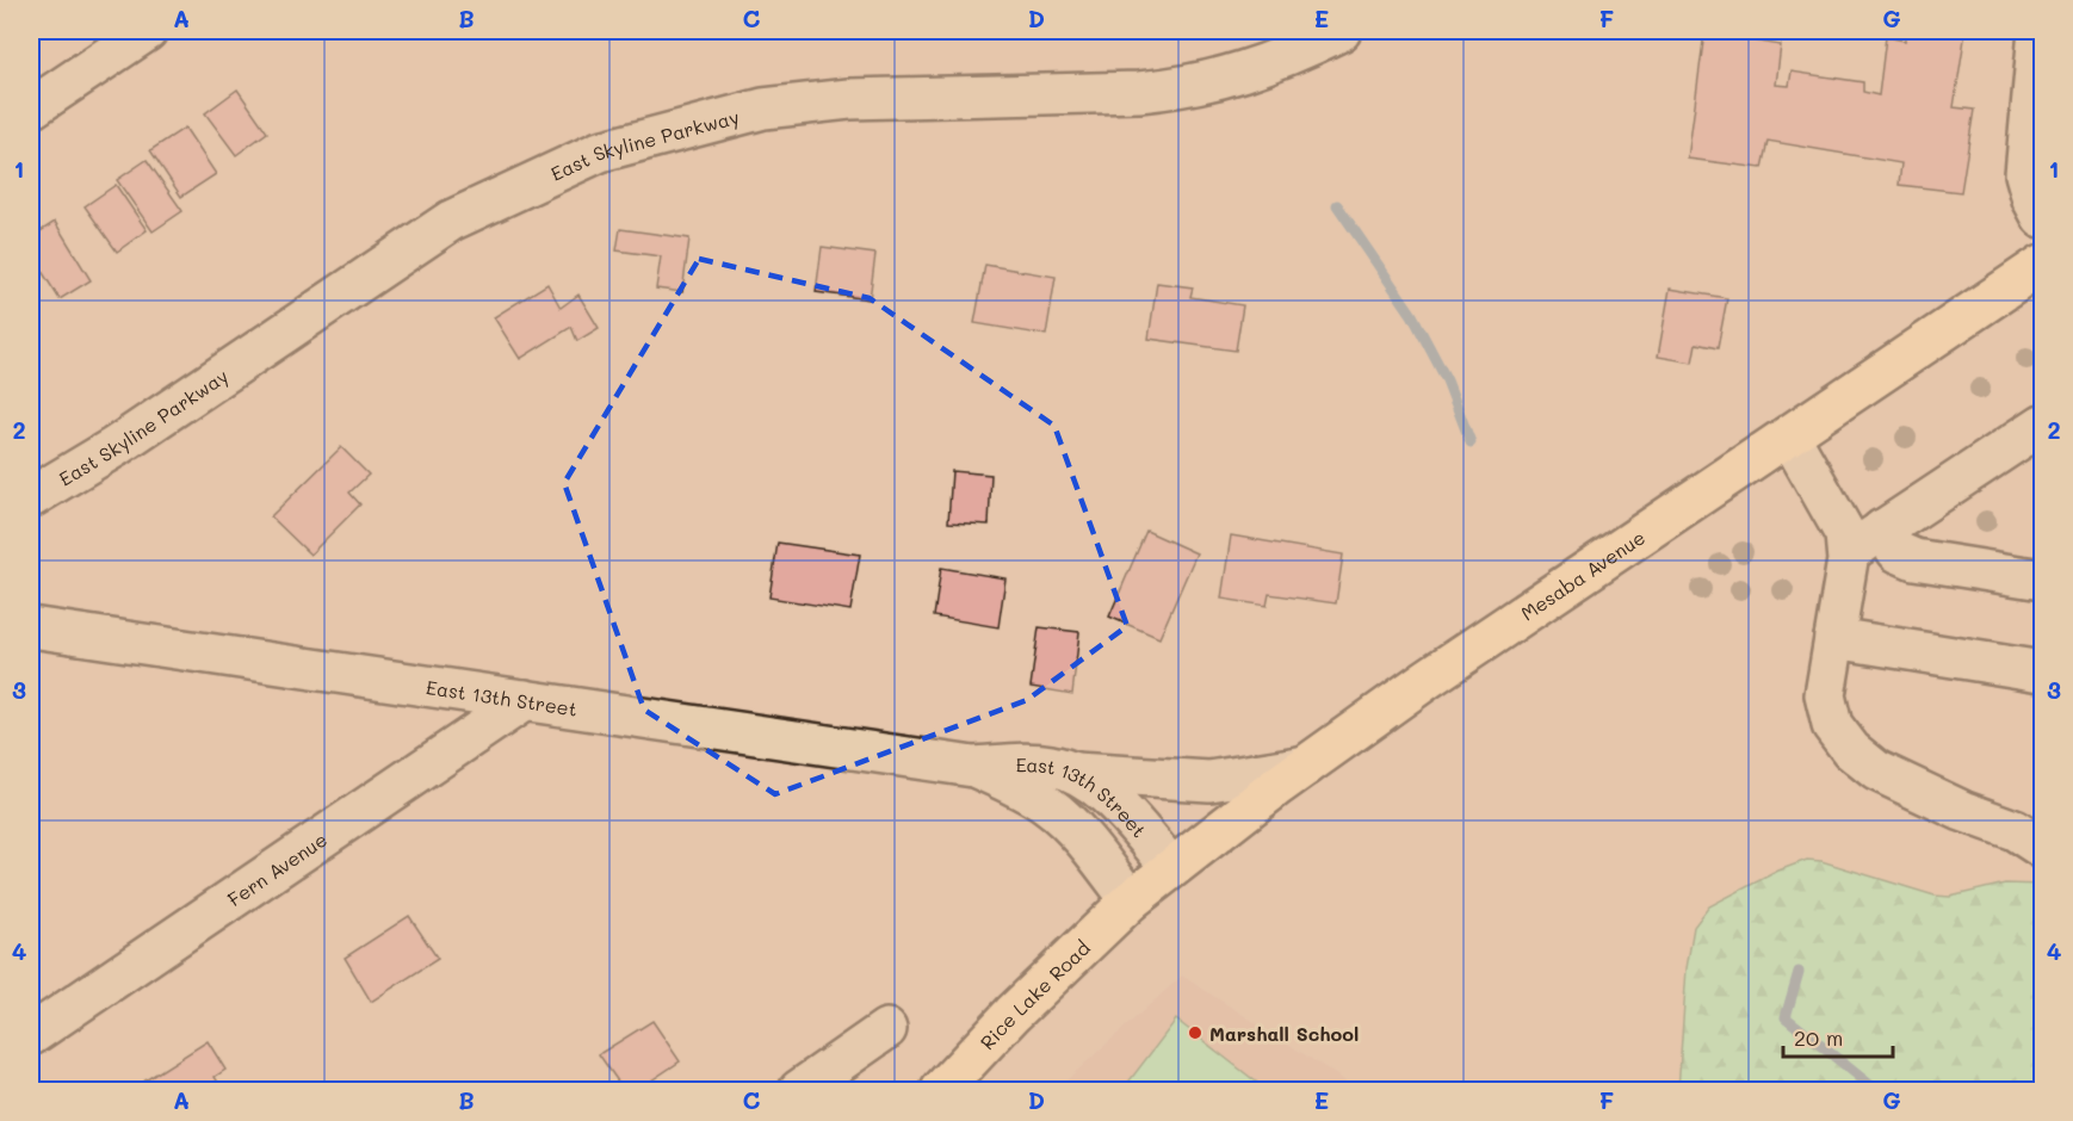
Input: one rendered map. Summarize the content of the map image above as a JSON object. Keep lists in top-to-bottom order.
{
  "streets": {
    "main road": ["Mesaba Avenue", "Rice Lake Road"],
    "street": ["East Skyline Parkway", "East 13th Street", "Fern Avenue"]
  },
  "crossings": [
    ["Mesaba Avenue", "East 13th Street"],
    ["Mesaba Avenue", "Rice Lake Road"],
    ["East 13th Street", "Fern Avenue"],
    ["East 13th Street", "Rice Lake Road"]
  ],
  "places": ["Marshall School"],
  "scale_bar": "20 m",
  "grid": {
    "columns": [
      "A",
      "B",
      "C",
      "D",
      "E",
      "F",
      "G"
    ],
    "rows": [
      "1",
      "2",
      "3",
      "4"
    ]
  }
}
